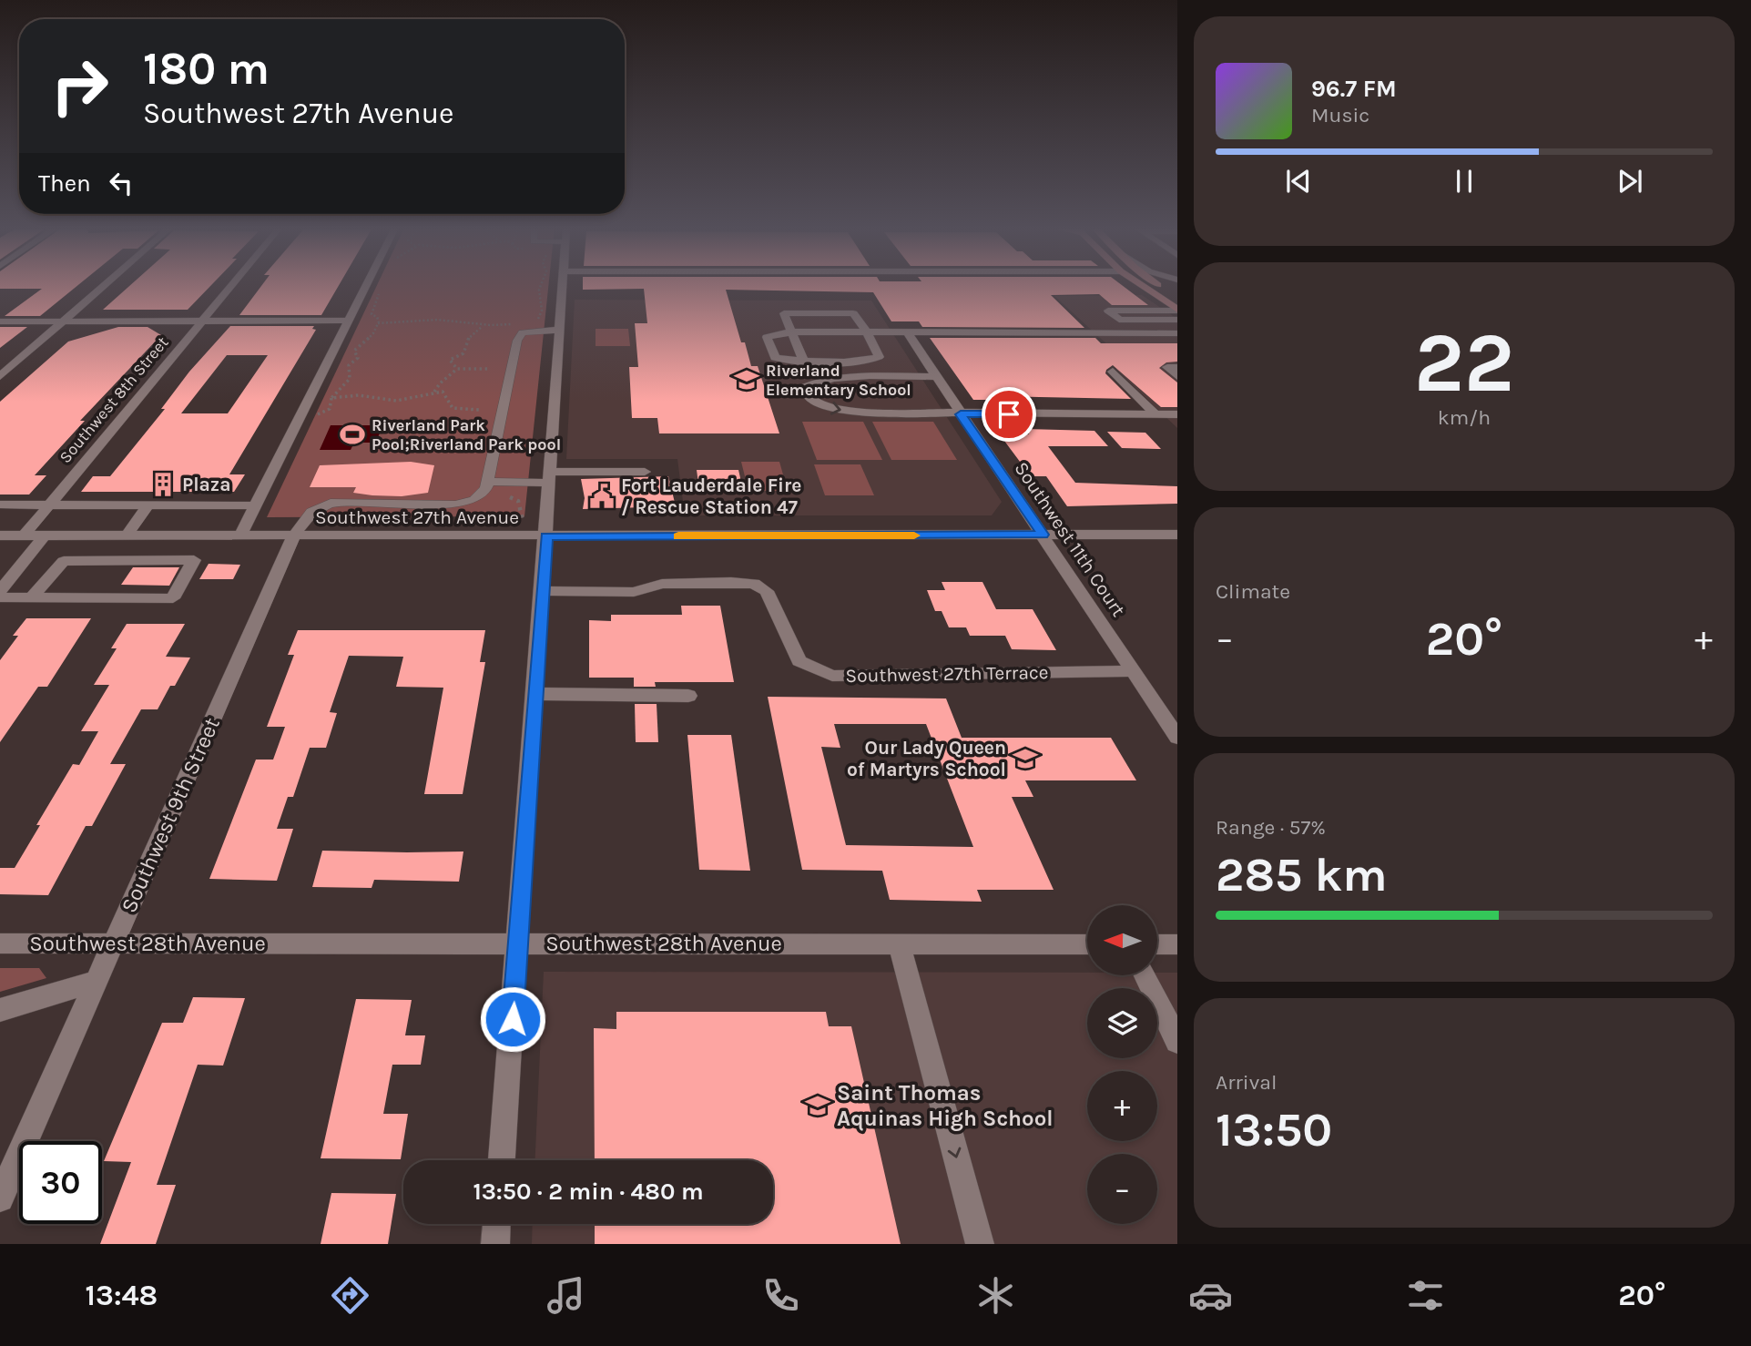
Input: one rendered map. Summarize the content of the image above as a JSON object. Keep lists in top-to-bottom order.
{
  "streets": {
    "street": [
      "Southwest 8th Street",
      "Southwest 27th Avenue",
      "Southwest 11th Court",
      "Southwest 27th Terrace",
      "Southwest 9th Street",
      "Southwest 28th Avenue"
    ]
  },
  "crossings": [
    ["Southwest 8th Street", "Southwest 27th Avenue"],
    ["Southwest 27th Avenue", "Southwest 11th Court"],
    ["Southwest 27th Avenue", "Southwest 9th Street"],
    ["Southwest 11th Court", "Southwest 27th Terrace"],
    ["Southwest 9th Street", "Southwest 28th Avenue"]
  ],
  "places": {
    "school or university": ["Riverland Elementary School", "Our Lady Queen of Martyrs School", "Saint Thomas Aquinas High School"],
    "sports": ["Riverland Park Pool;Riverland Park pool"],
    "building": ["Plaza"],
    "public building": ["Fort Lauderdale Fire / Rescue Station 47"]
  },
  "north": "left",
  "page": {
    "turn": ["180 m", "Southwest 27th Avenue"],
    "song": ["96.7 FM", "Music"],
    "then": "Then",
    "tile": [
      ["22", "km/h"],
      "Climate",
      ["Range · 57%", "285 km"],
      ["Arrival", "13:50"]
    ],
    "heat": ["−", "20°", "+"],
    "map_buttons": ["+", "−"],
    "limit": "30",
    "trip": "13:50 · 2 min · 480 m",
    "tabs": ["13:48", "20°"]
  }
}
